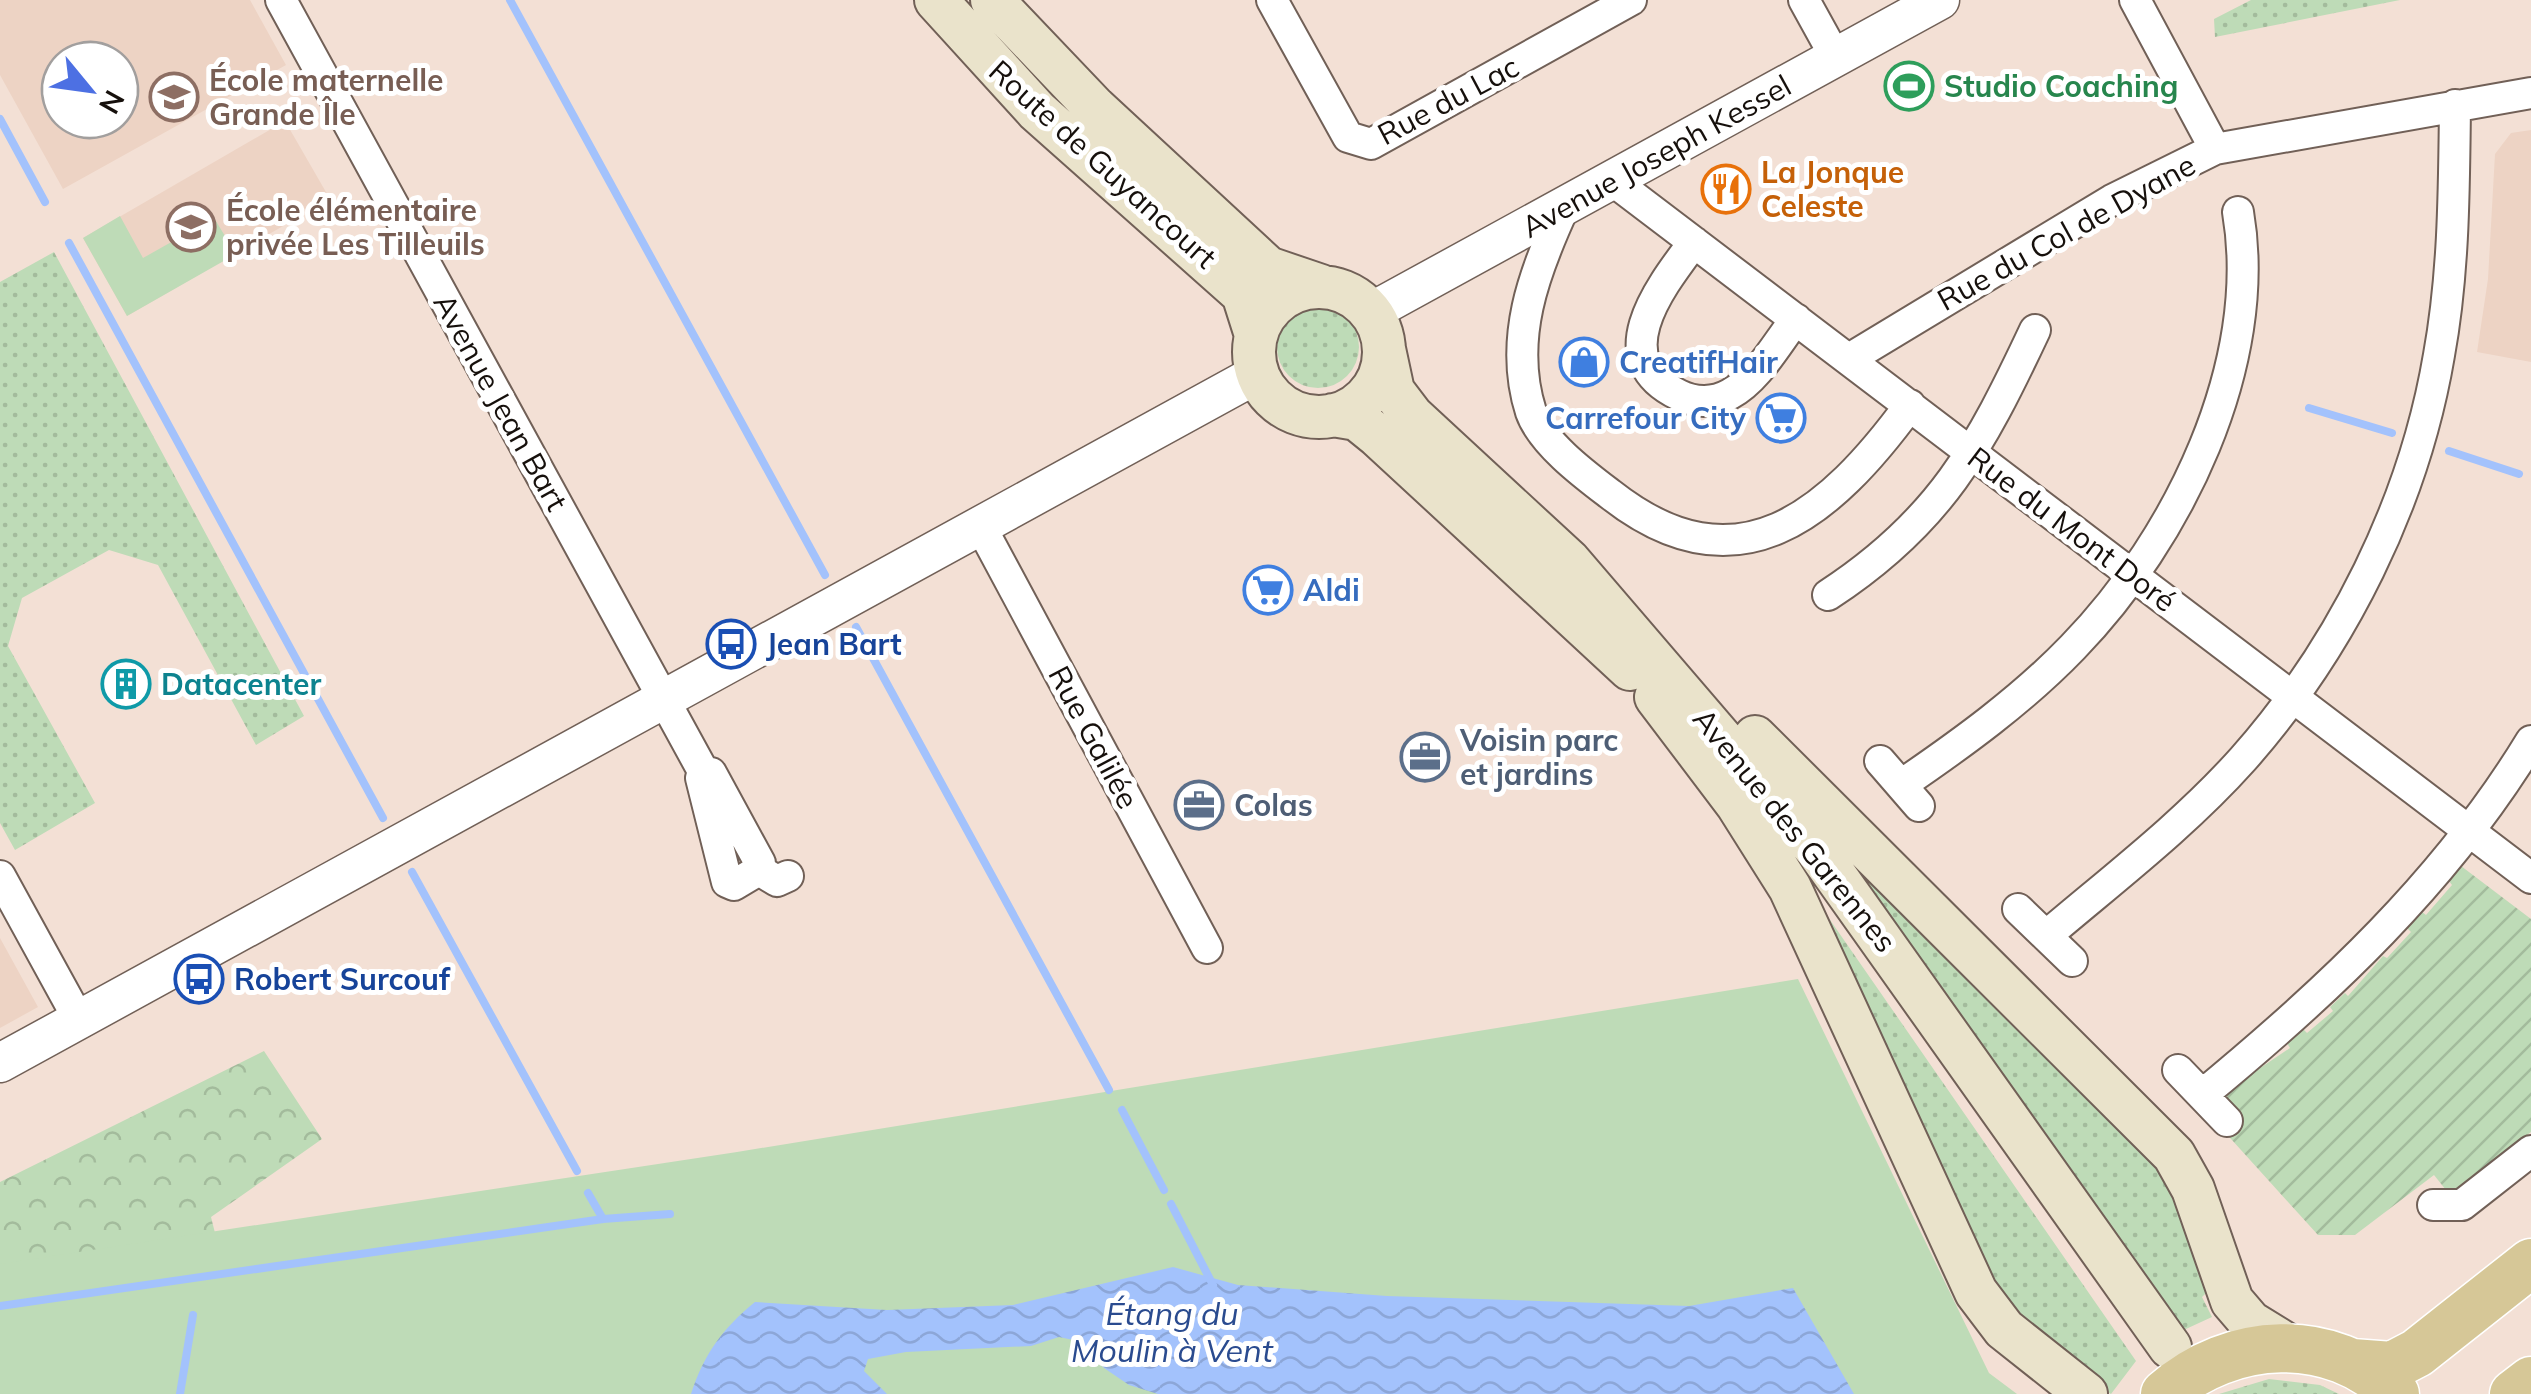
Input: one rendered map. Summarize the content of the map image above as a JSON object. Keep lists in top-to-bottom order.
{
  "streets": {
    "main road": ["Route de Guyancourt", "Avenue des Garennes"],
    "street": [
      "Rue du Lac",
      "Avenue Joseph Kessel",
      "Rue du Col de Dyane",
      "Avenue Jean Bart",
      "Rue du Mont Doré",
      "Rue Galilée"
    ]
  },
  "crossings": [
    ["Avenue Joseph Kessel", "Route de Guyancourt"],
    ["Avenue Joseph Kessel", "Rue du Mont Doré"],
    ["Avenue Joseph Kessel", "Avenue des Garennes"],
    ["Route de Guyancourt", "Avenue des Garennes"],
    ["Rue du Col de Dyane", "Rue du Mont Doré"]
  ],
  "water": ["Étang du Moulin à Vent"],
  "places": {
    "sports": ["Studio Coaching"],
    "school or university": ["École maternelle Grande Île", "École élémentaire privée Les Tilleuils"],
    "restaurant": ["La Jonque Celeste"],
    "shop": ["CreatifHair"],
    "supermarket": ["Carrefour City", "Aldi"],
    "bus stop": ["Jean Bart", "Robert Surcouf"],
    "building": ["Datacenter"],
    "office": ["Voisin parc et jardins", "Colas"]
  },
  "north": "bottom right"
}
